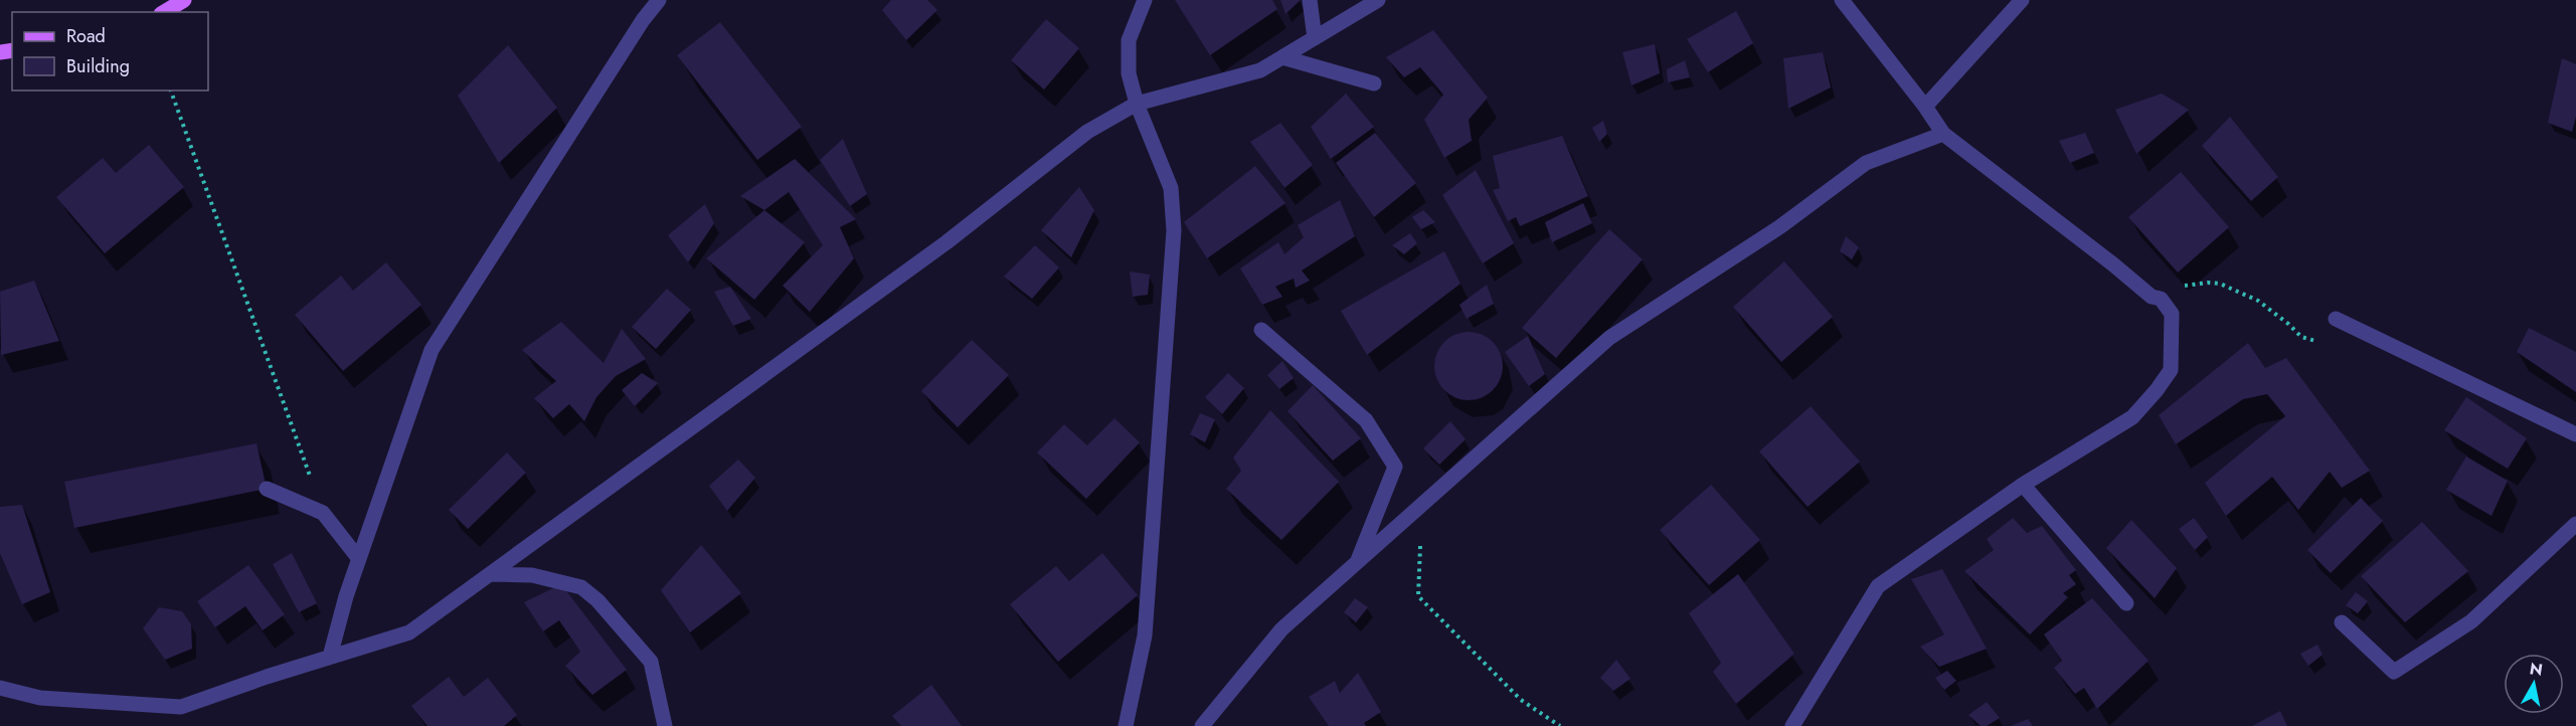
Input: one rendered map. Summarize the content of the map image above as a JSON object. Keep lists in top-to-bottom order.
{
  "legend": ["Road", "Building"],
  "north": "top"
}
